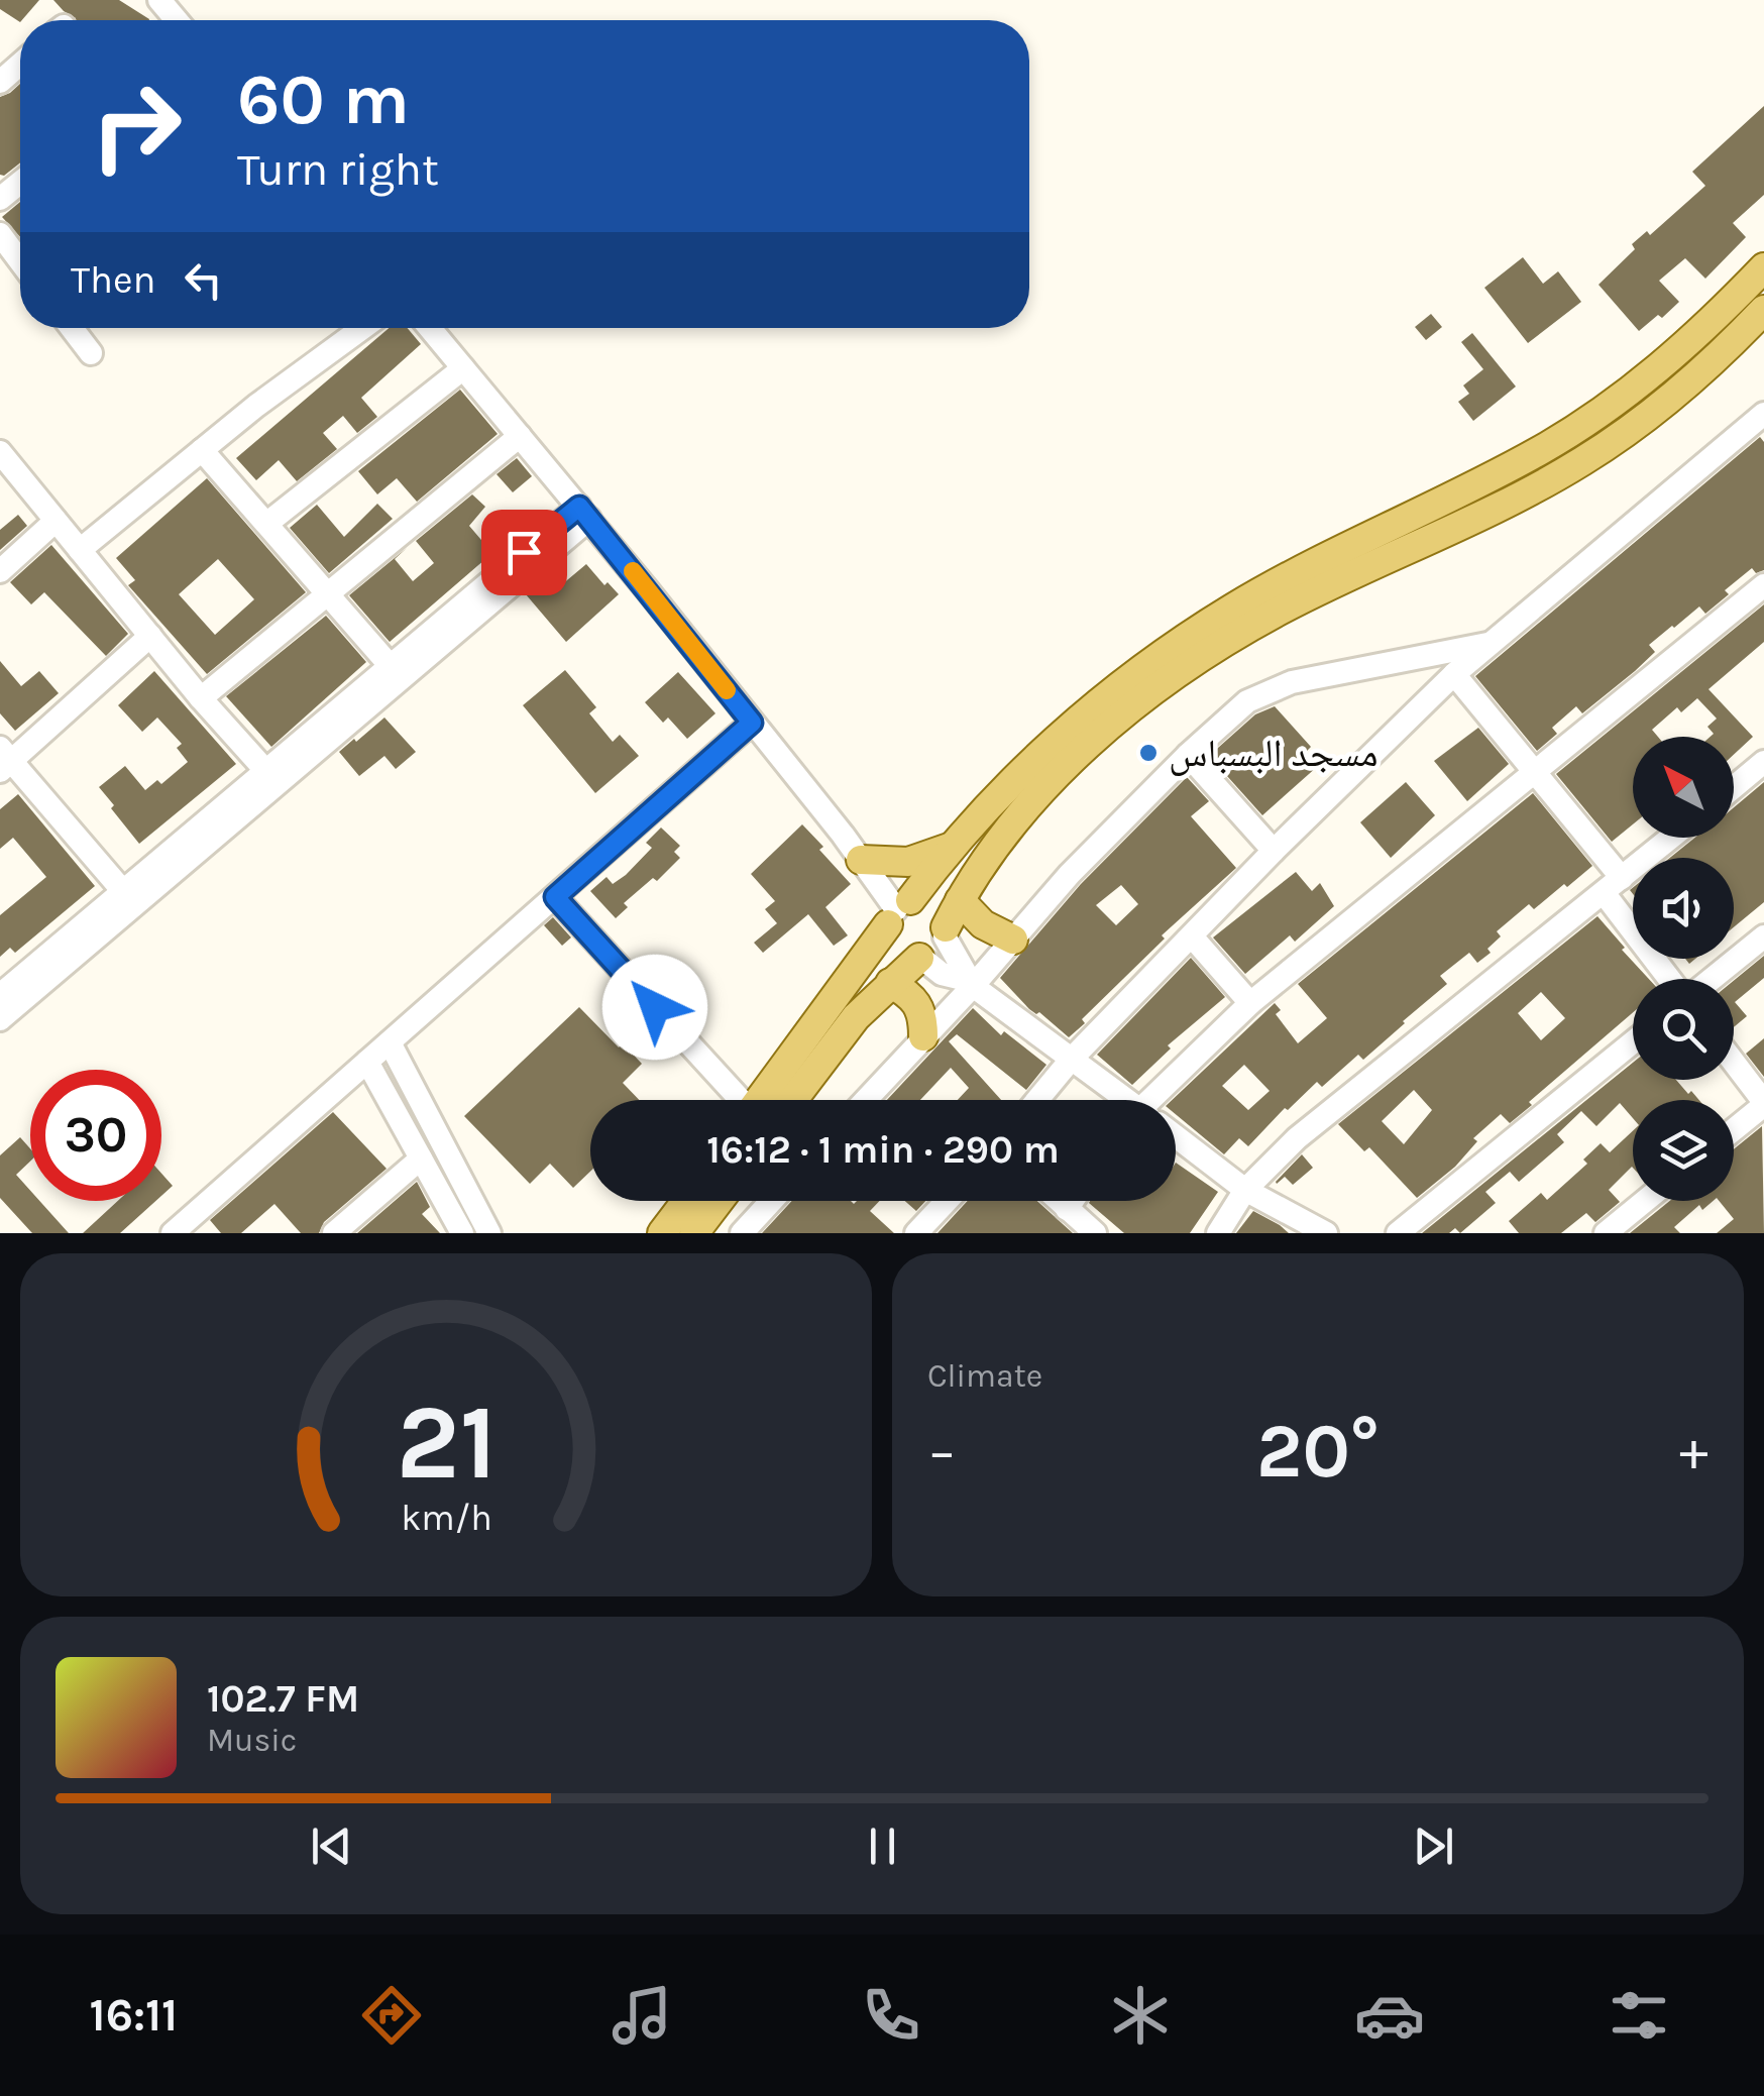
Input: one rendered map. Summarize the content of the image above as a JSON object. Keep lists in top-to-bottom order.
{
  "places": ["مسجد البسباس"],
  "north": "top left",
  "page": {
    "turn": ["60 m", "Turn right"],
    "then": "Then",
    "limit": "30",
    "trip": "16:12 · 1 min · 290 m",
    "tile": "Climate",
    "heat": ["−", "20°", "+"],
    "song": ["102.7 FM", "Music"],
    "tabs": "16:11",
    "gauge": ["21", "km/h"]
  }
}
